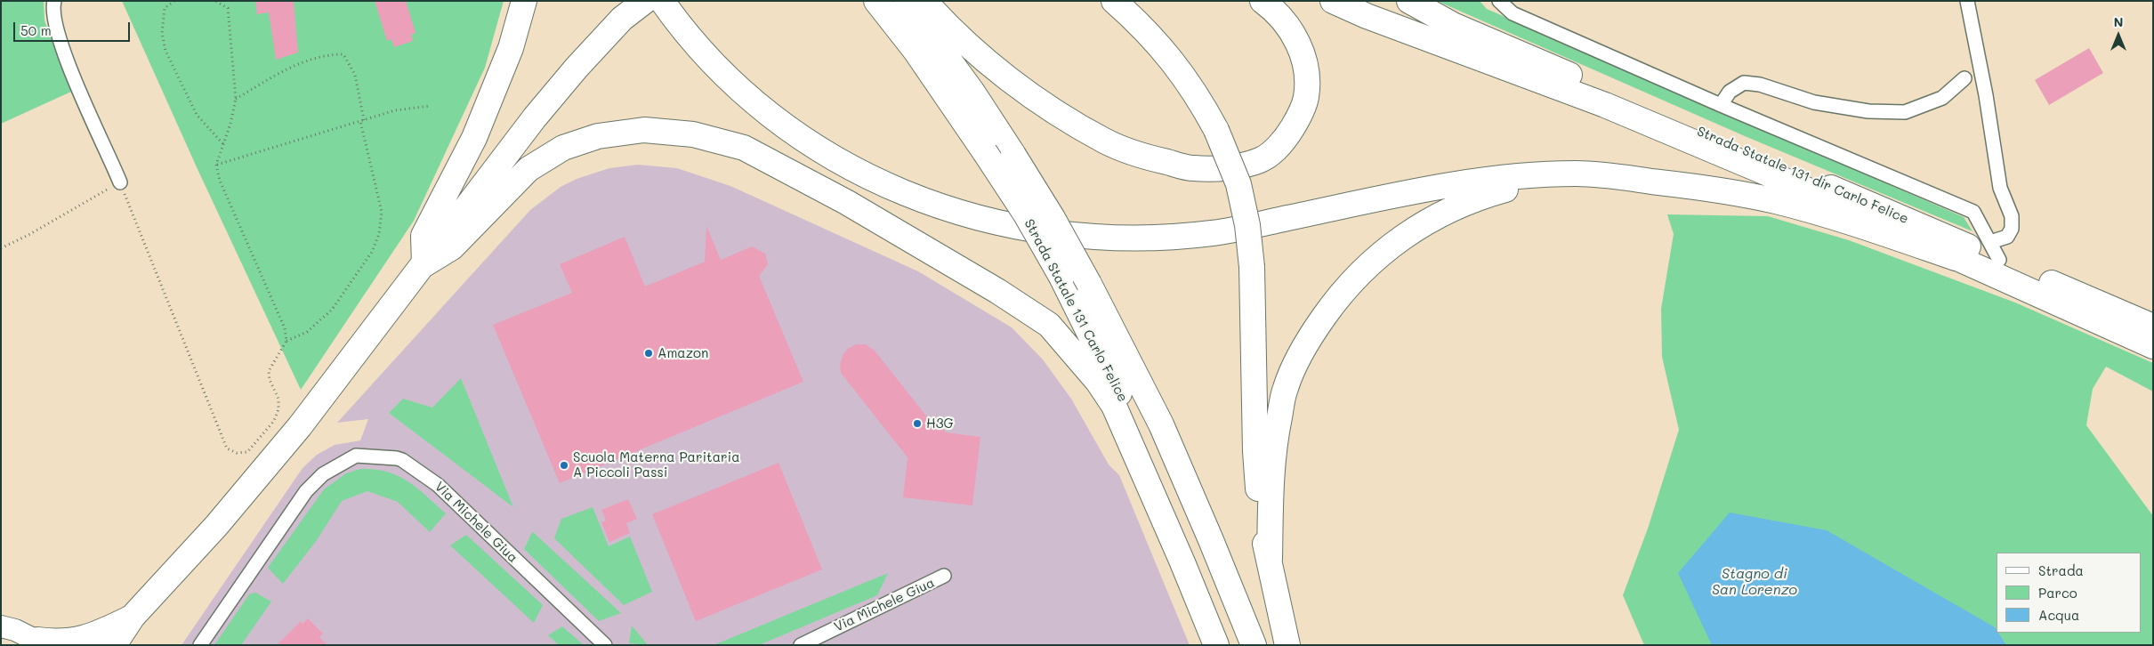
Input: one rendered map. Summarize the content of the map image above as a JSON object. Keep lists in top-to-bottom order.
{
  "streets": {
    "highway": ["Strada Statale 131 dir Carlo Felice", "Strada Statale 131 Carlo Felice"],
    "street": ["Via Michele Giua"]
  },
  "water": ["Stagno di San Lorenzo"],
  "places": ["Amazon", "H3G", "Scuola Materna Paritaria A Piccoli Passi"],
  "legend": ["Strada", "Parco", "Acqua"],
  "scale_bar": "50 m",
  "north": "top"
}
